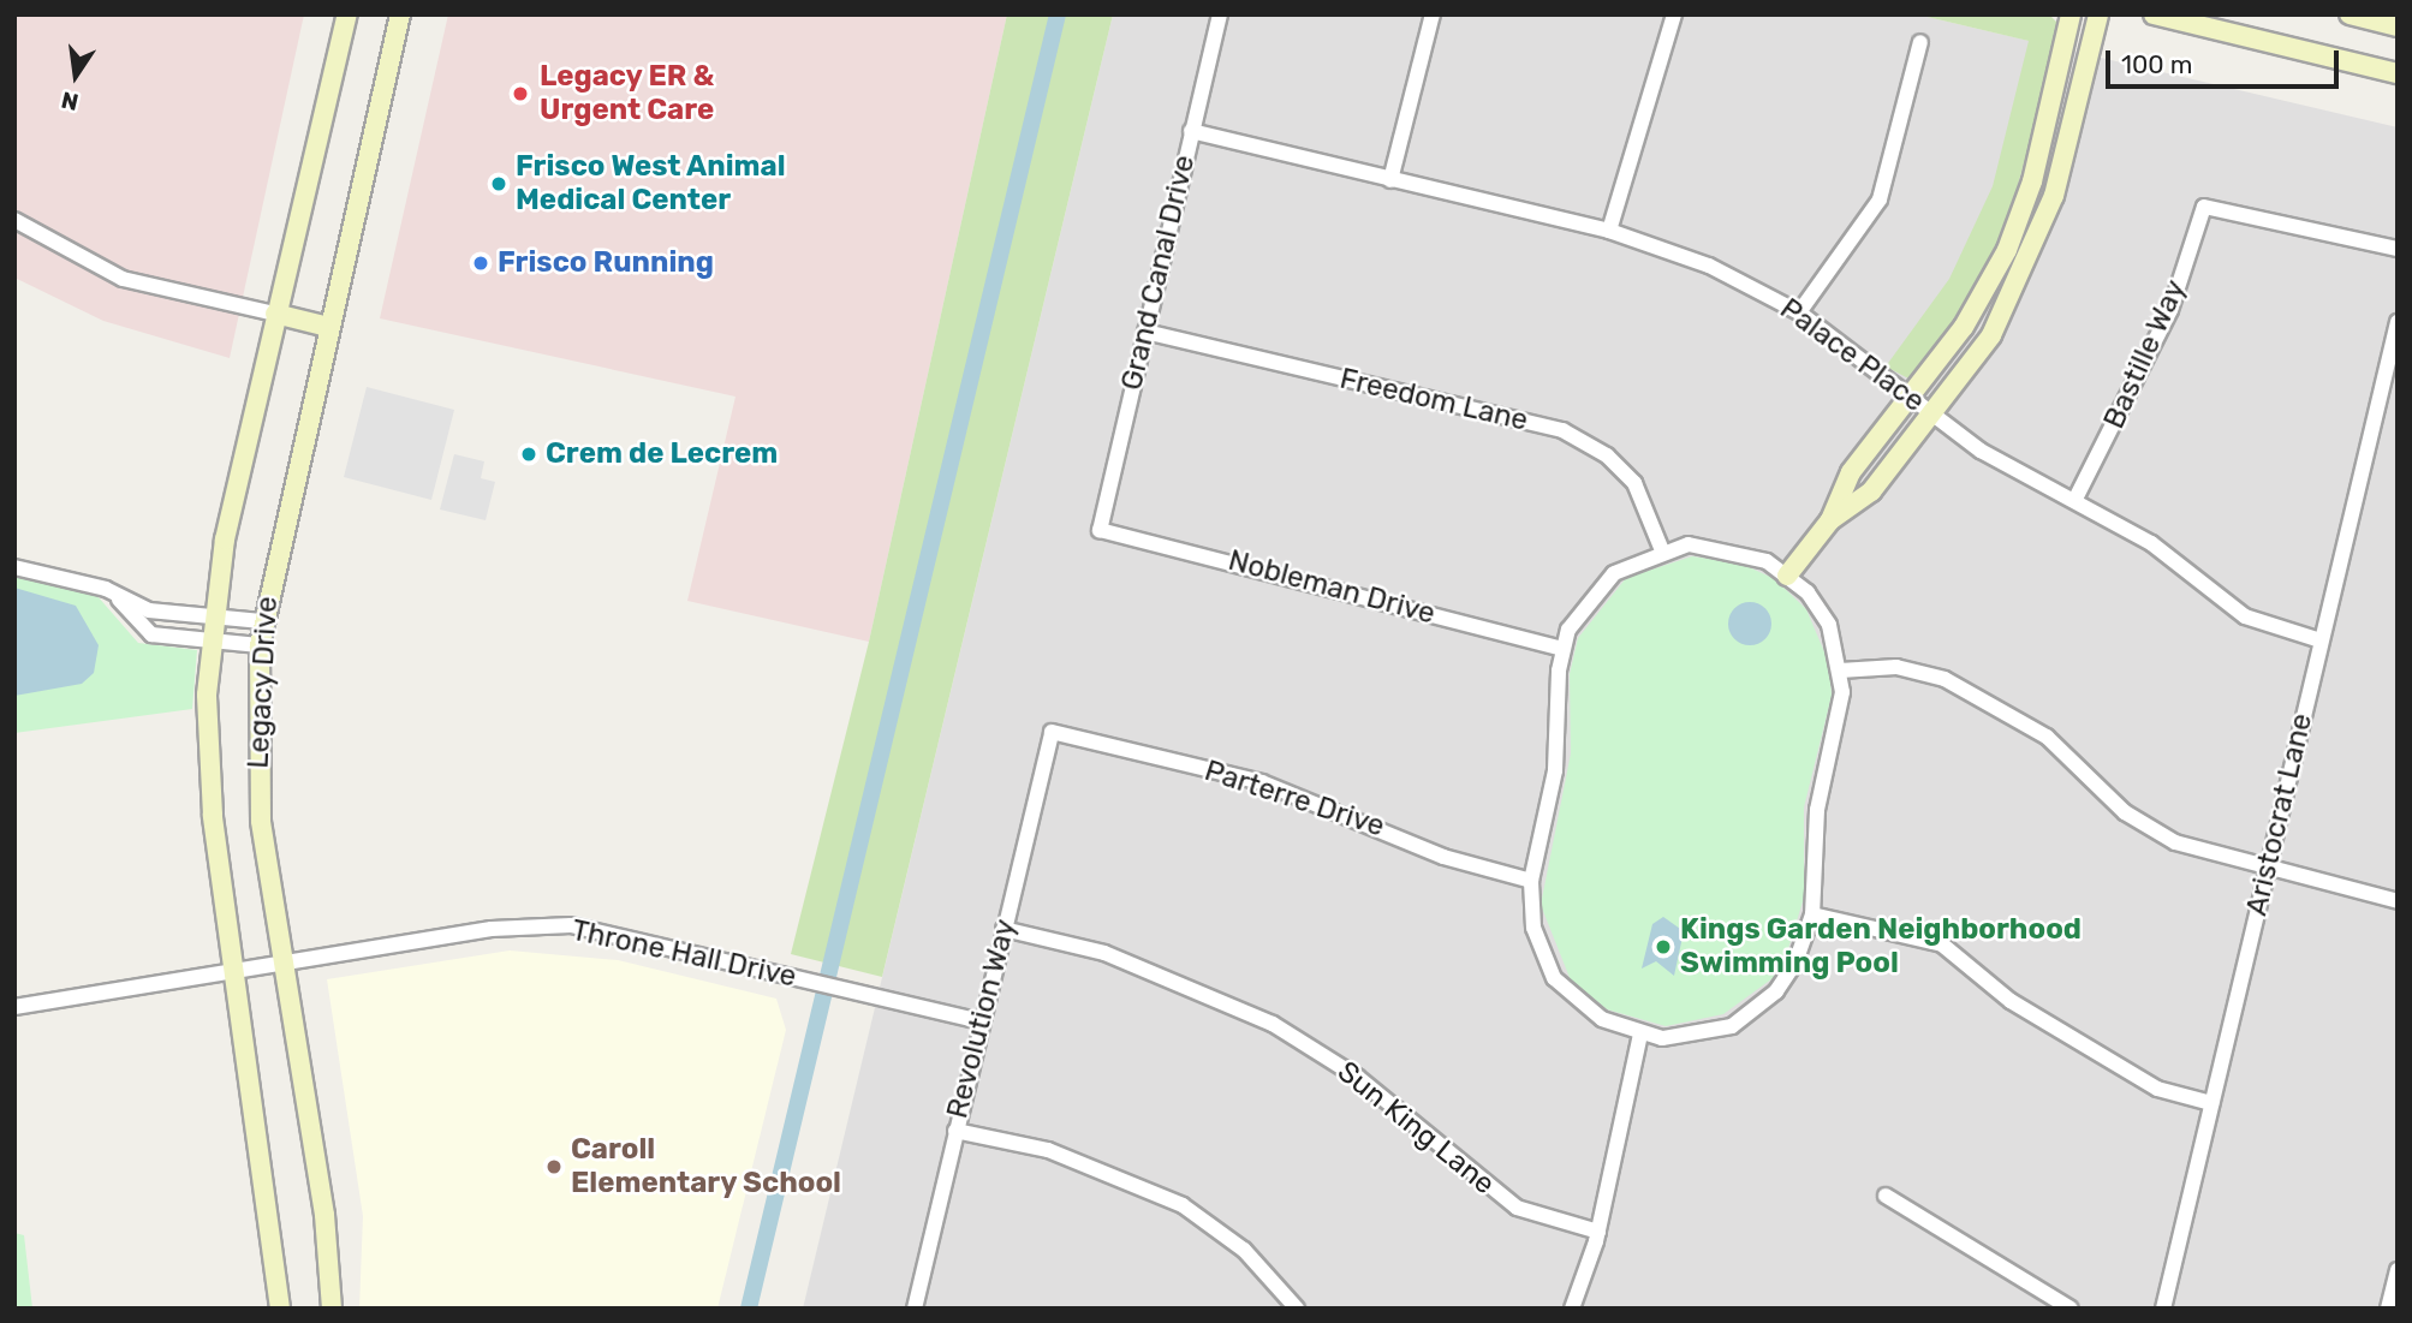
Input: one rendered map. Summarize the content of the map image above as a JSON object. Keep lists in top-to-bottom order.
{
  "streets": {
    "main road": ["Legacy Drive"],
    "street": [
      "Grand Canal Drive",
      "Bastille Way",
      "Palace Place",
      "Freedom Lane",
      "Nobleman Drive",
      "Parterre Drive",
      "Aristocrat Lane",
      "Throne Hall Drive",
      "Revolution Way",
      "Sun King Lane"
    ]
  },
  "crossings": [
    ["Grand Canal Drive", "Palace Place"],
    ["Grand Canal Drive", "Freedom Lane"],
    ["Grand Canal Drive", "Nobleman Drive"],
    ["Bastille Way", "Palace Place"],
    ["Palace Place", "Aristocrat Lane"],
    ["Legacy Drive", "Throne Hall Drive"],
    ["Parterre Drive", "Revolution Way"],
    ["Throne Hall Drive", "Revolution Way"],
    ["Revolution Way", "Sun King Lane"]
  ],
  "places": [
    "Legacy ER & Urgent Care",
    "Frisco West Animal Medical Center",
    "Frisco Running",
    "Crem de Lecrem",
    "Kings Garden Neighborhood Swimming Pool",
    "Caroll Elementary School"
  ],
  "scale_bar": "100 m",
  "north": "bottom"
}
